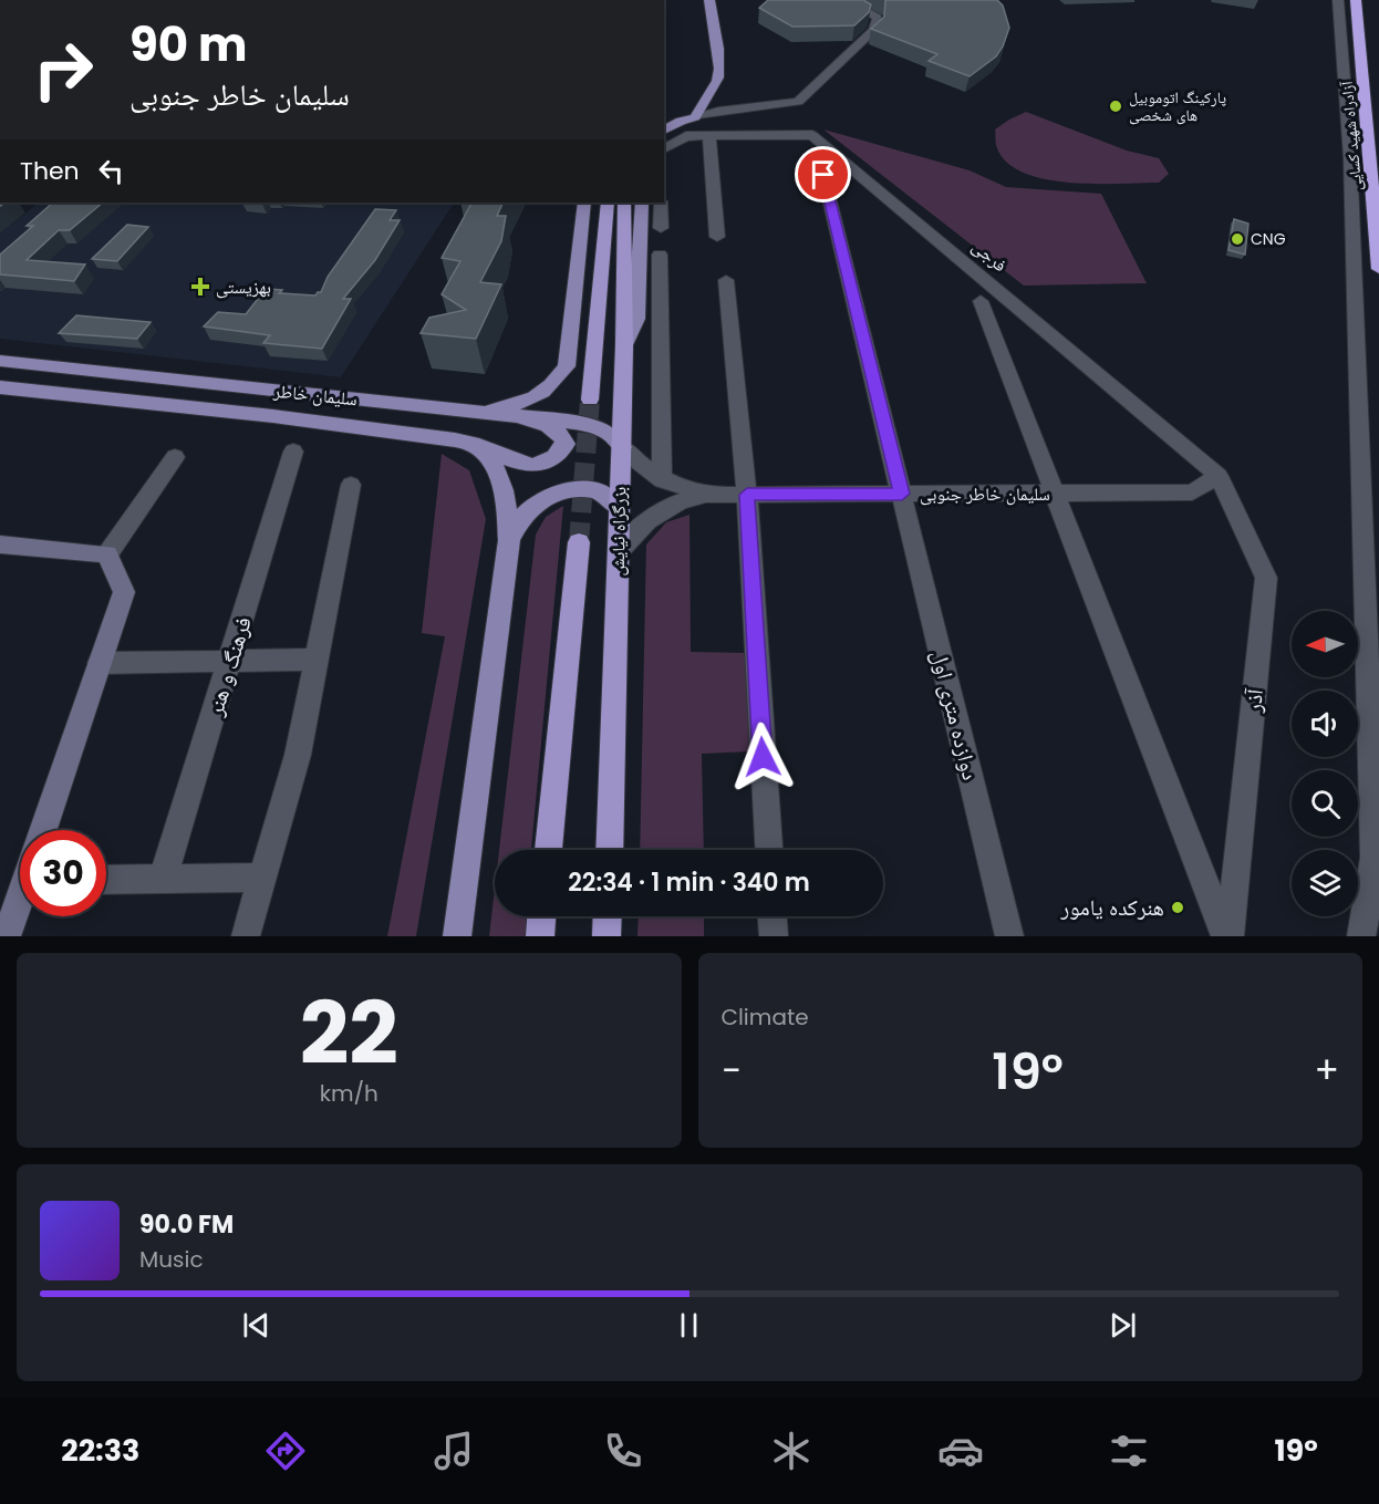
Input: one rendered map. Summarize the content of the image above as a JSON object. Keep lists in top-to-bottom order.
{
  "streets": {
    "highway": ["آزادراه شهید کسایی", "بزرگراه نیایش"],
    "main road": ["سلیمان خاطر"],
    "street": [
      "فرجی",
      "سلیمان خاطر جنوبی",
      "فرهنگ و هنر",
      "آذر",
      "دوازده متری اول"
    ]
  },
  "crossings": [
    ["فرجی", "سلیمان خاطر جنوبی"],
    ["فرجی", "آذر"],
    ["سلیمان خاطر", "سلیمان خاطر جنوبی"],
    ["سلیمان خاطر", "بزرگراه نیایش"],
    ["سلیمان خاطر جنوبی", "بزرگراه نیایش"],
    ["سلیمان خاطر جنوبی", "آذر"],
    ["سلیمان خاطر جنوبی", "دوازده متری اول"]
  ],
  "places": {
    "other": ["پارکینگ اتوموبیل های شخصی", "CNG", "هنرکده یامور"],
    "health": ["بهزیستی"]
  },
  "north": "left",
  "page": {
    "turn": ["90 m", "سلیمان خاطر جنوبی"],
    "then": "Then",
    "limit": "30",
    "trip": "22:34 · 1 min · 340 m",
    "tile": [
      ["22", "km/h"],
      "Climate"
    ],
    "heat": ["−", "19°", "+"],
    "song": ["90.0 FM", "Music"],
    "tabs": ["22:33", "19°"]
  }
}
